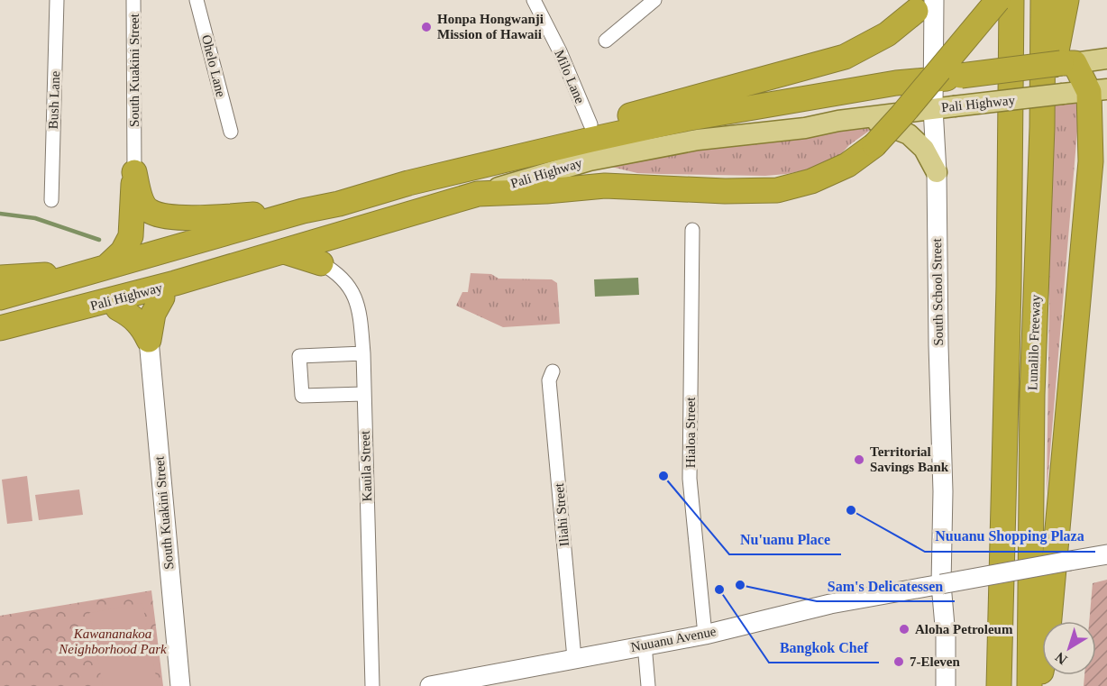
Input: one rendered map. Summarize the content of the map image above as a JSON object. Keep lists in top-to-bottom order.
{
  "streets": {
    "highway": ["Pali Highway", "Lunalilo Freeway"],
    "main road": ["South Kuakini Street", "South School Street", "Nuuanu Avenue"],
    "street": [
      "Ohelo Lane",
      "Milo Lane",
      "Bush Lane",
      "Hialoa Street",
      "Kauila Street",
      "Iliahi Street"
    ]
  },
  "crossings": [
    ["Pali Highway", "South School Street"],
    ["South School Street", "Nuuanu Avenue"],
    ["Hialoa Street", "Nuuanu Avenue"],
    ["Iliahi Street", "Nuuanu Avenue"]
  ],
  "parks": ["Kawananakoa Neighborhood Park"],
  "places": [
    "Honpa Hongwanji Mission of Hawaii",
    "Territorial Savings Bank",
    "Nu'uanu Place",
    "Nuuanu Shopping Plaza",
    "Sam's Delicatessen",
    "Bangkok Chef",
    "Aloha Petroleum",
    "7-Eleven"
  ],
  "north": "bottom left"
}
